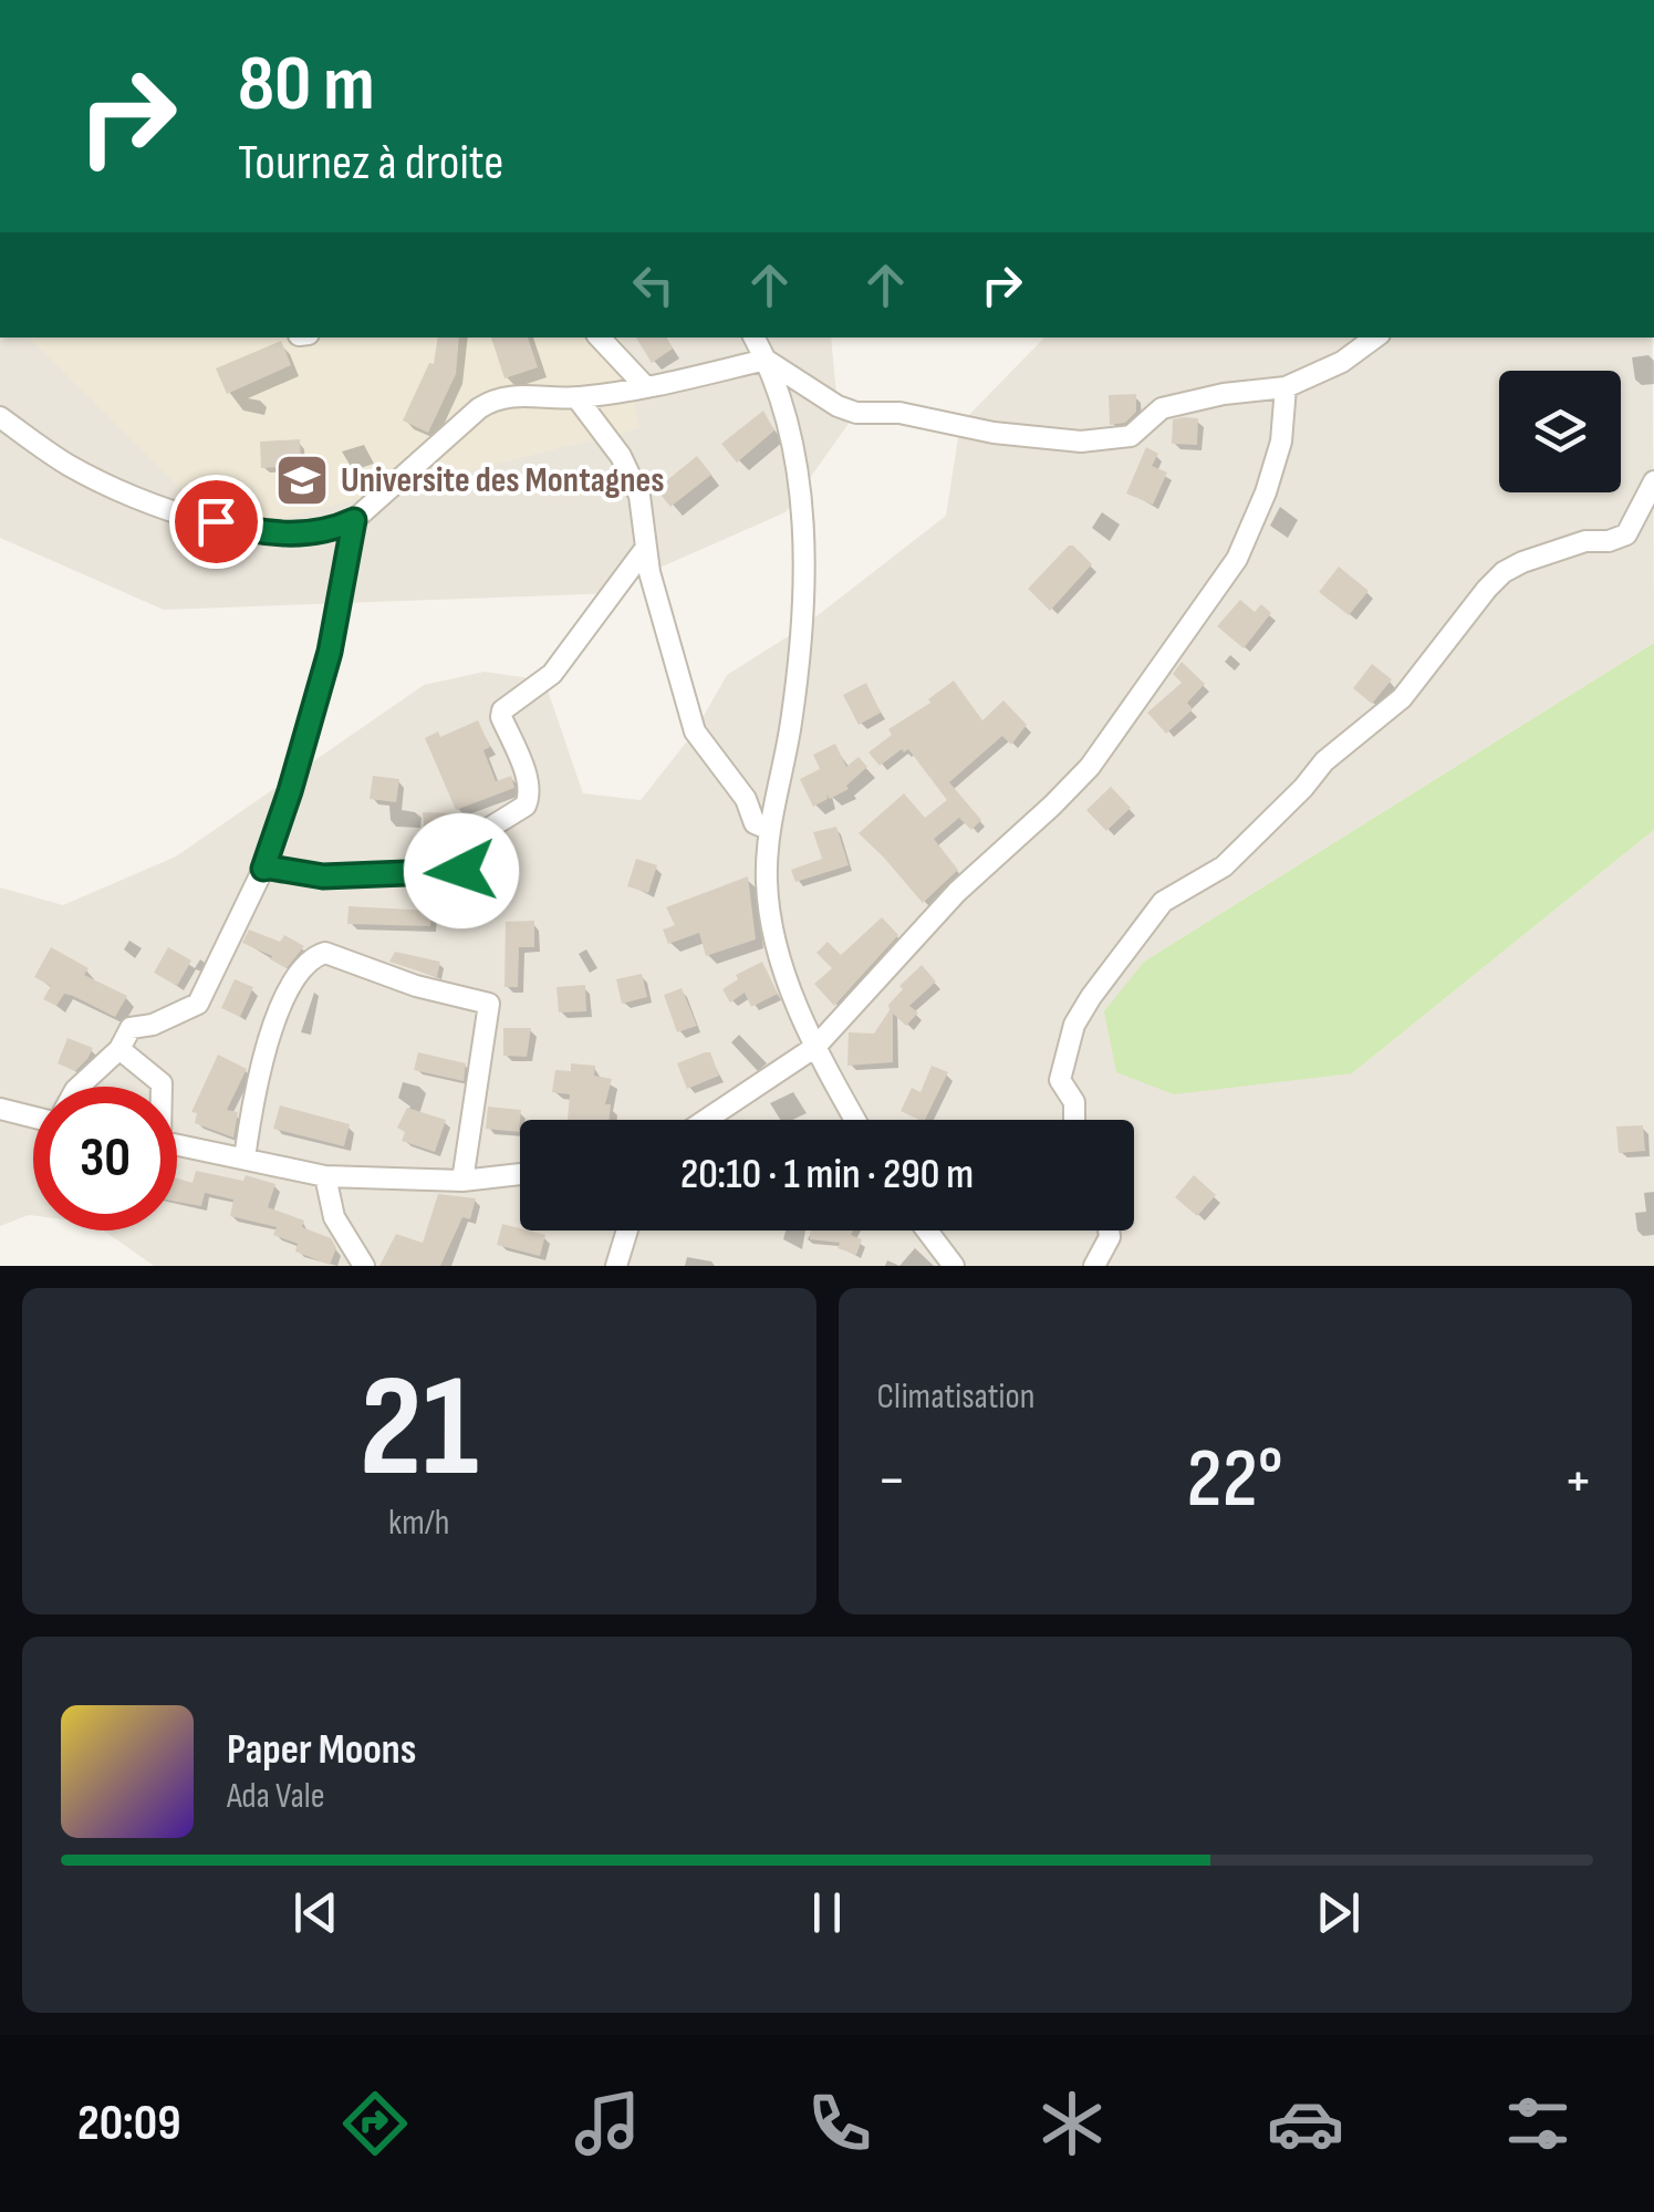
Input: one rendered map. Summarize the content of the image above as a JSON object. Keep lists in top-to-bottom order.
{
  "places": {
    "school or university": ["Universite des Montagnes"]
  },
  "page": {
    "turn": ["80 m", "Tournez à droite"],
    "limit": "30",
    "trip": "20:10 · 1 min · 290 m",
    "tile": [
      ["21", "km/h"],
      "Climatisation"
    ],
    "heat": ["−", "22°", "+"],
    "song": ["Paper Moons", "Ada Vale"],
    "tabs": "20:09"
  }
}
